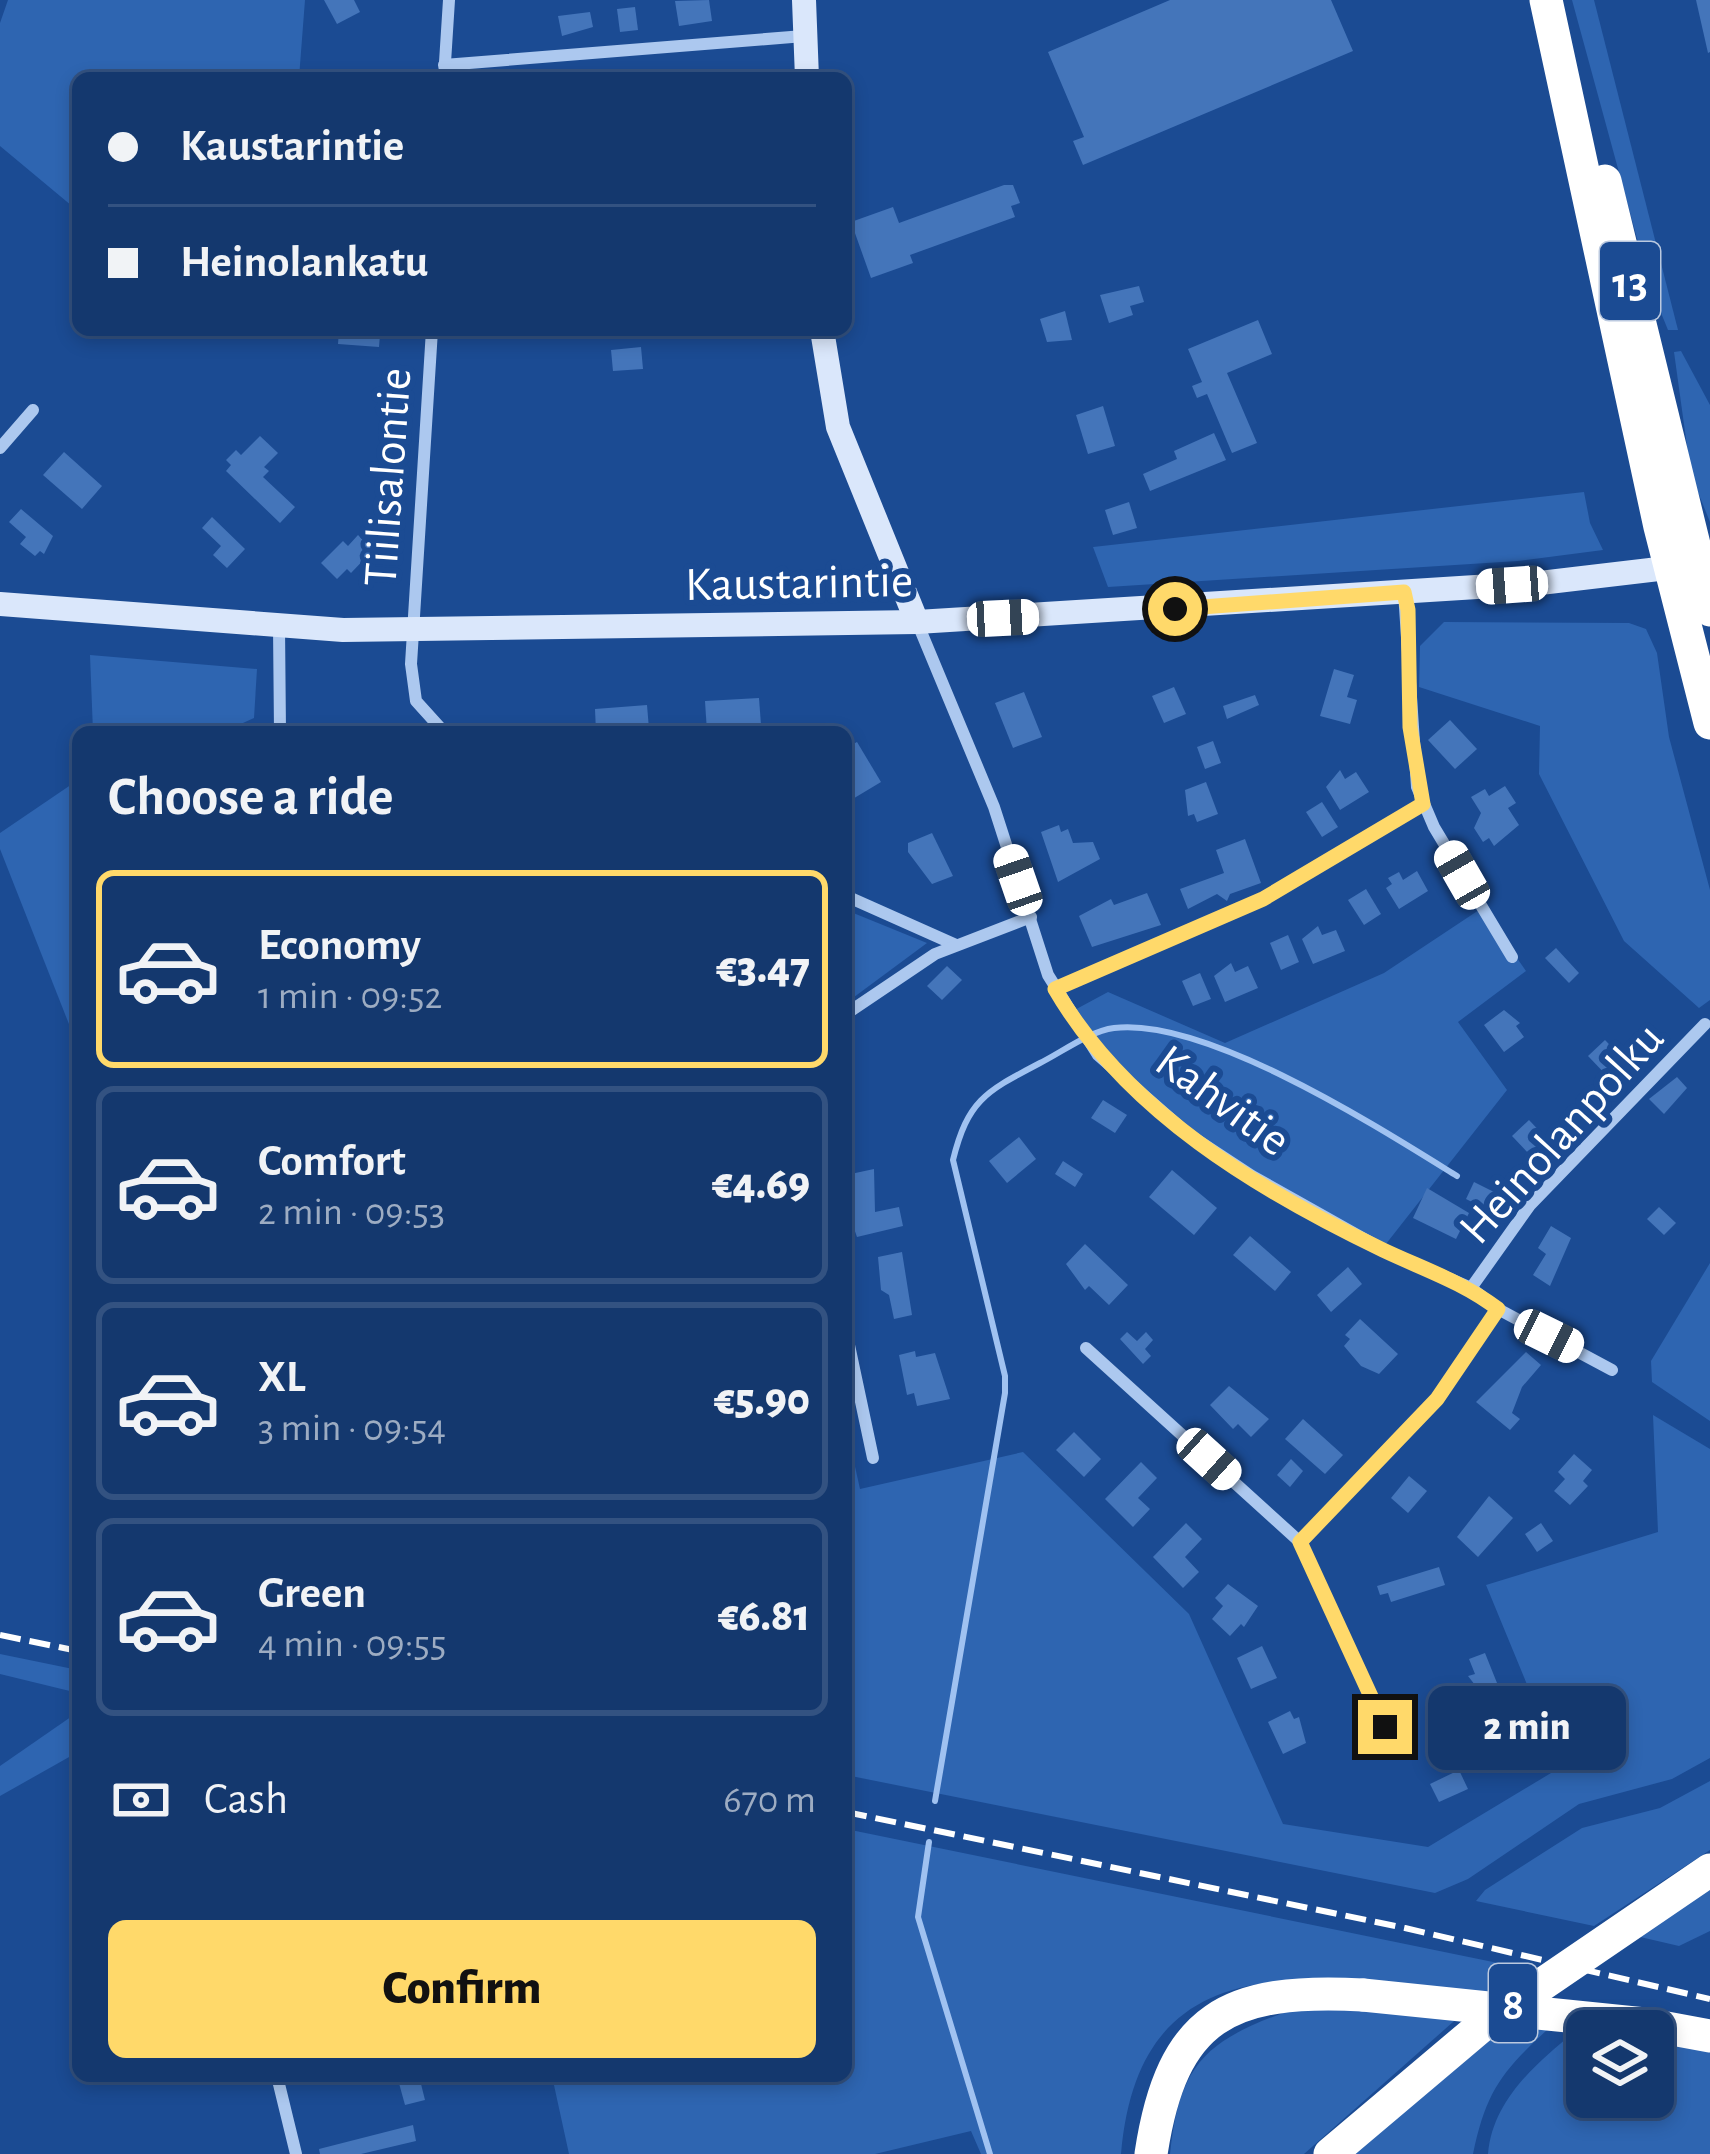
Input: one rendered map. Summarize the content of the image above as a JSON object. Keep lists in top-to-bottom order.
{
  "streets": {
    "highway": ["13", "8"],
    "street": [
      "Tiilisalontie",
      "Kaustarintie",
      "Kahvitie",
      "Heinolanpolku"
    ]
  },
  "crossings": [
    ["13", "Kaustarintie"],
    ["Tiilisalontie", "Kaustarintie"],
    ["Kaustarintie", "Kahvitie"],
    ["Kahvitie", "Heinolanpolku"]
  ],
  "page": {
    "banner": ["Kaustarintie", "Heinolankatu"],
    "heading": "Choose a ride",
    "list": [
      {
        "name": "Economy",
        "note": "1 min · 09:52",
        "value": "€3.47"
      },
      {
        "name": "Comfort",
        "note": "2 min · 09:53",
        "value": "€4.69"
      },
      {
        "name": "XL",
        "note": "3 min · 09:54",
        "value": "€5.90"
      },
      {
        "name": "Green",
        "note": "4 min · 09:55",
        "value": "€6.81"
      }
    ],
    "bubble": "2 min",
    "pay": ["Cash", "670 m"],
    "buttons": "Confirm"
  }
}
